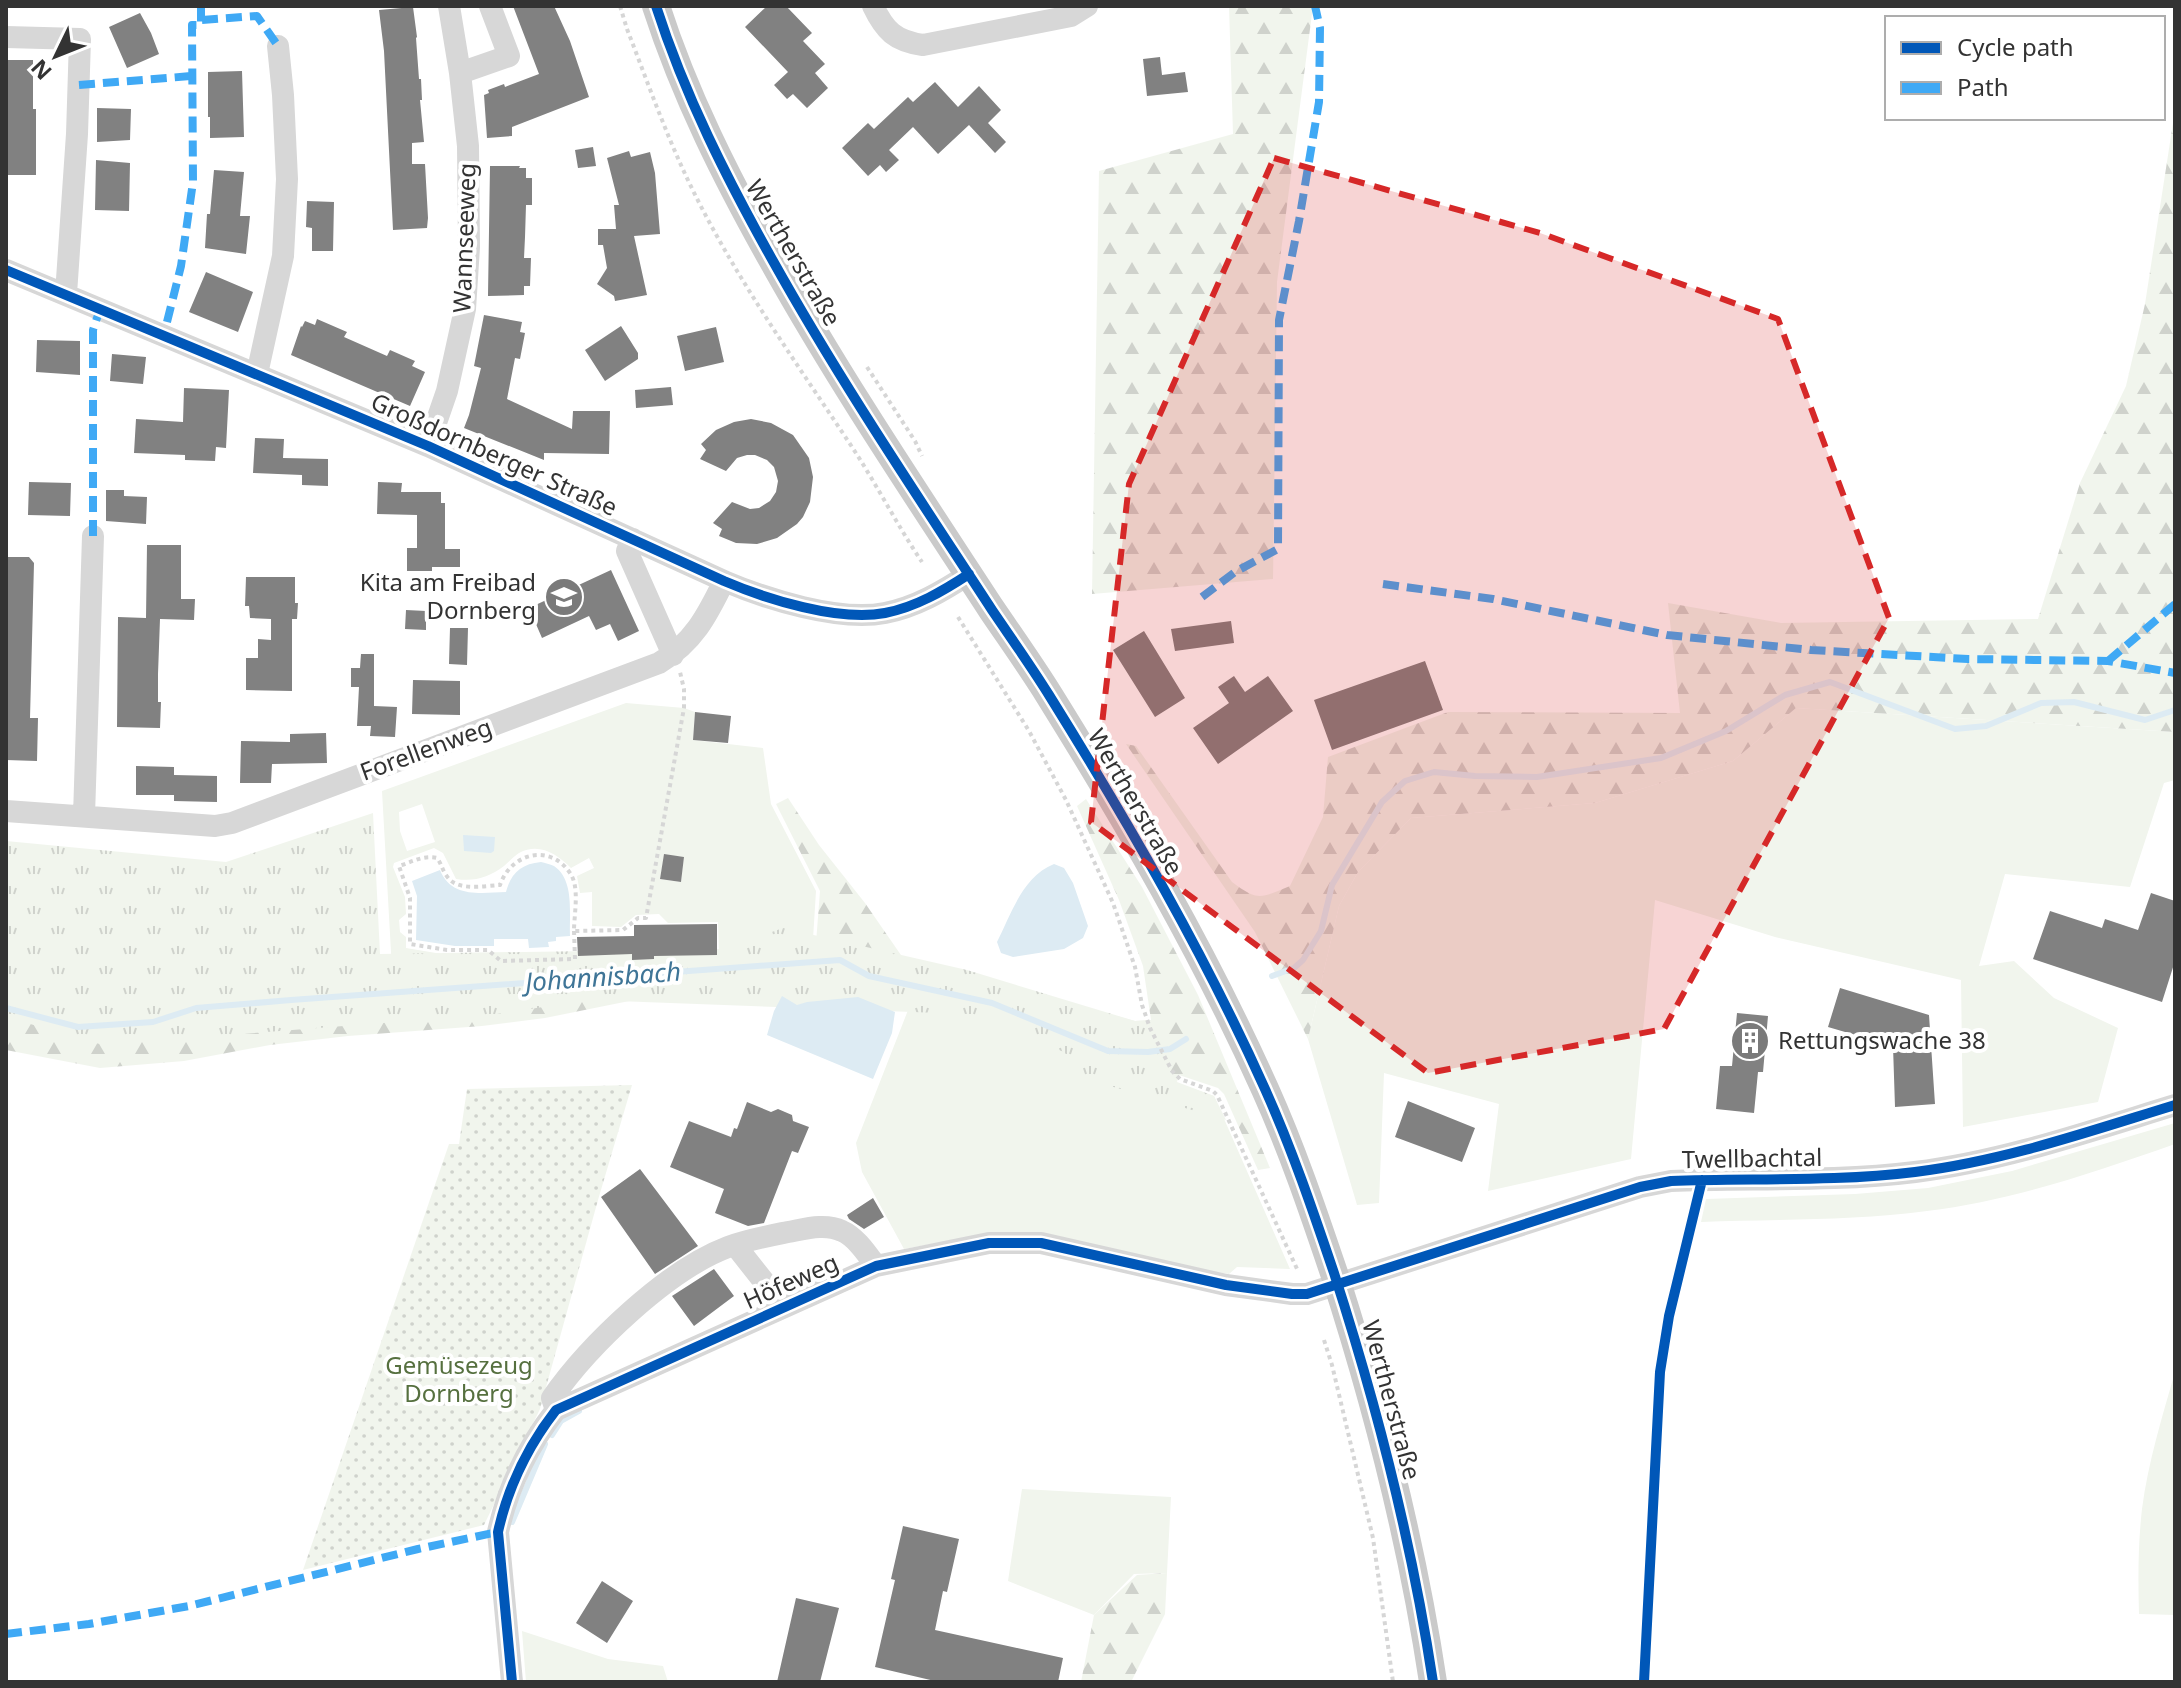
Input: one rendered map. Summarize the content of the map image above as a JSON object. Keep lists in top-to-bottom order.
{
  "streets": {
    "main road": ["Wertherstraße"],
    "street": [
      "Wannseeweg",
      "Großdornberger Straße",
      "Forellenweg",
      "Twellbachtal",
      "Höfeweg"
    ]
  },
  "crossings": [
    ["Wannseeweg", "Großdornberger Straße"],
    ["Wertherstraße", "Großdornberger Straße"],
    ["Wertherstraße", "Twellbachtal"],
    ["Wertherstraße", "Höfeweg"],
    ["Großdornberger Straße", "Forellenweg"],
    ["Twellbachtal", "Höfeweg"]
  ],
  "water": ["Johannisbach"],
  "parks": ["Gemüsezeug Dornberg"],
  "places": {
    "school or university": ["Kita am Freibad Dornberg"],
    "building": ["Rettungswache 38"]
  },
  "legend": ["Cycle path", "Path"],
  "north": "bottom left"
}
